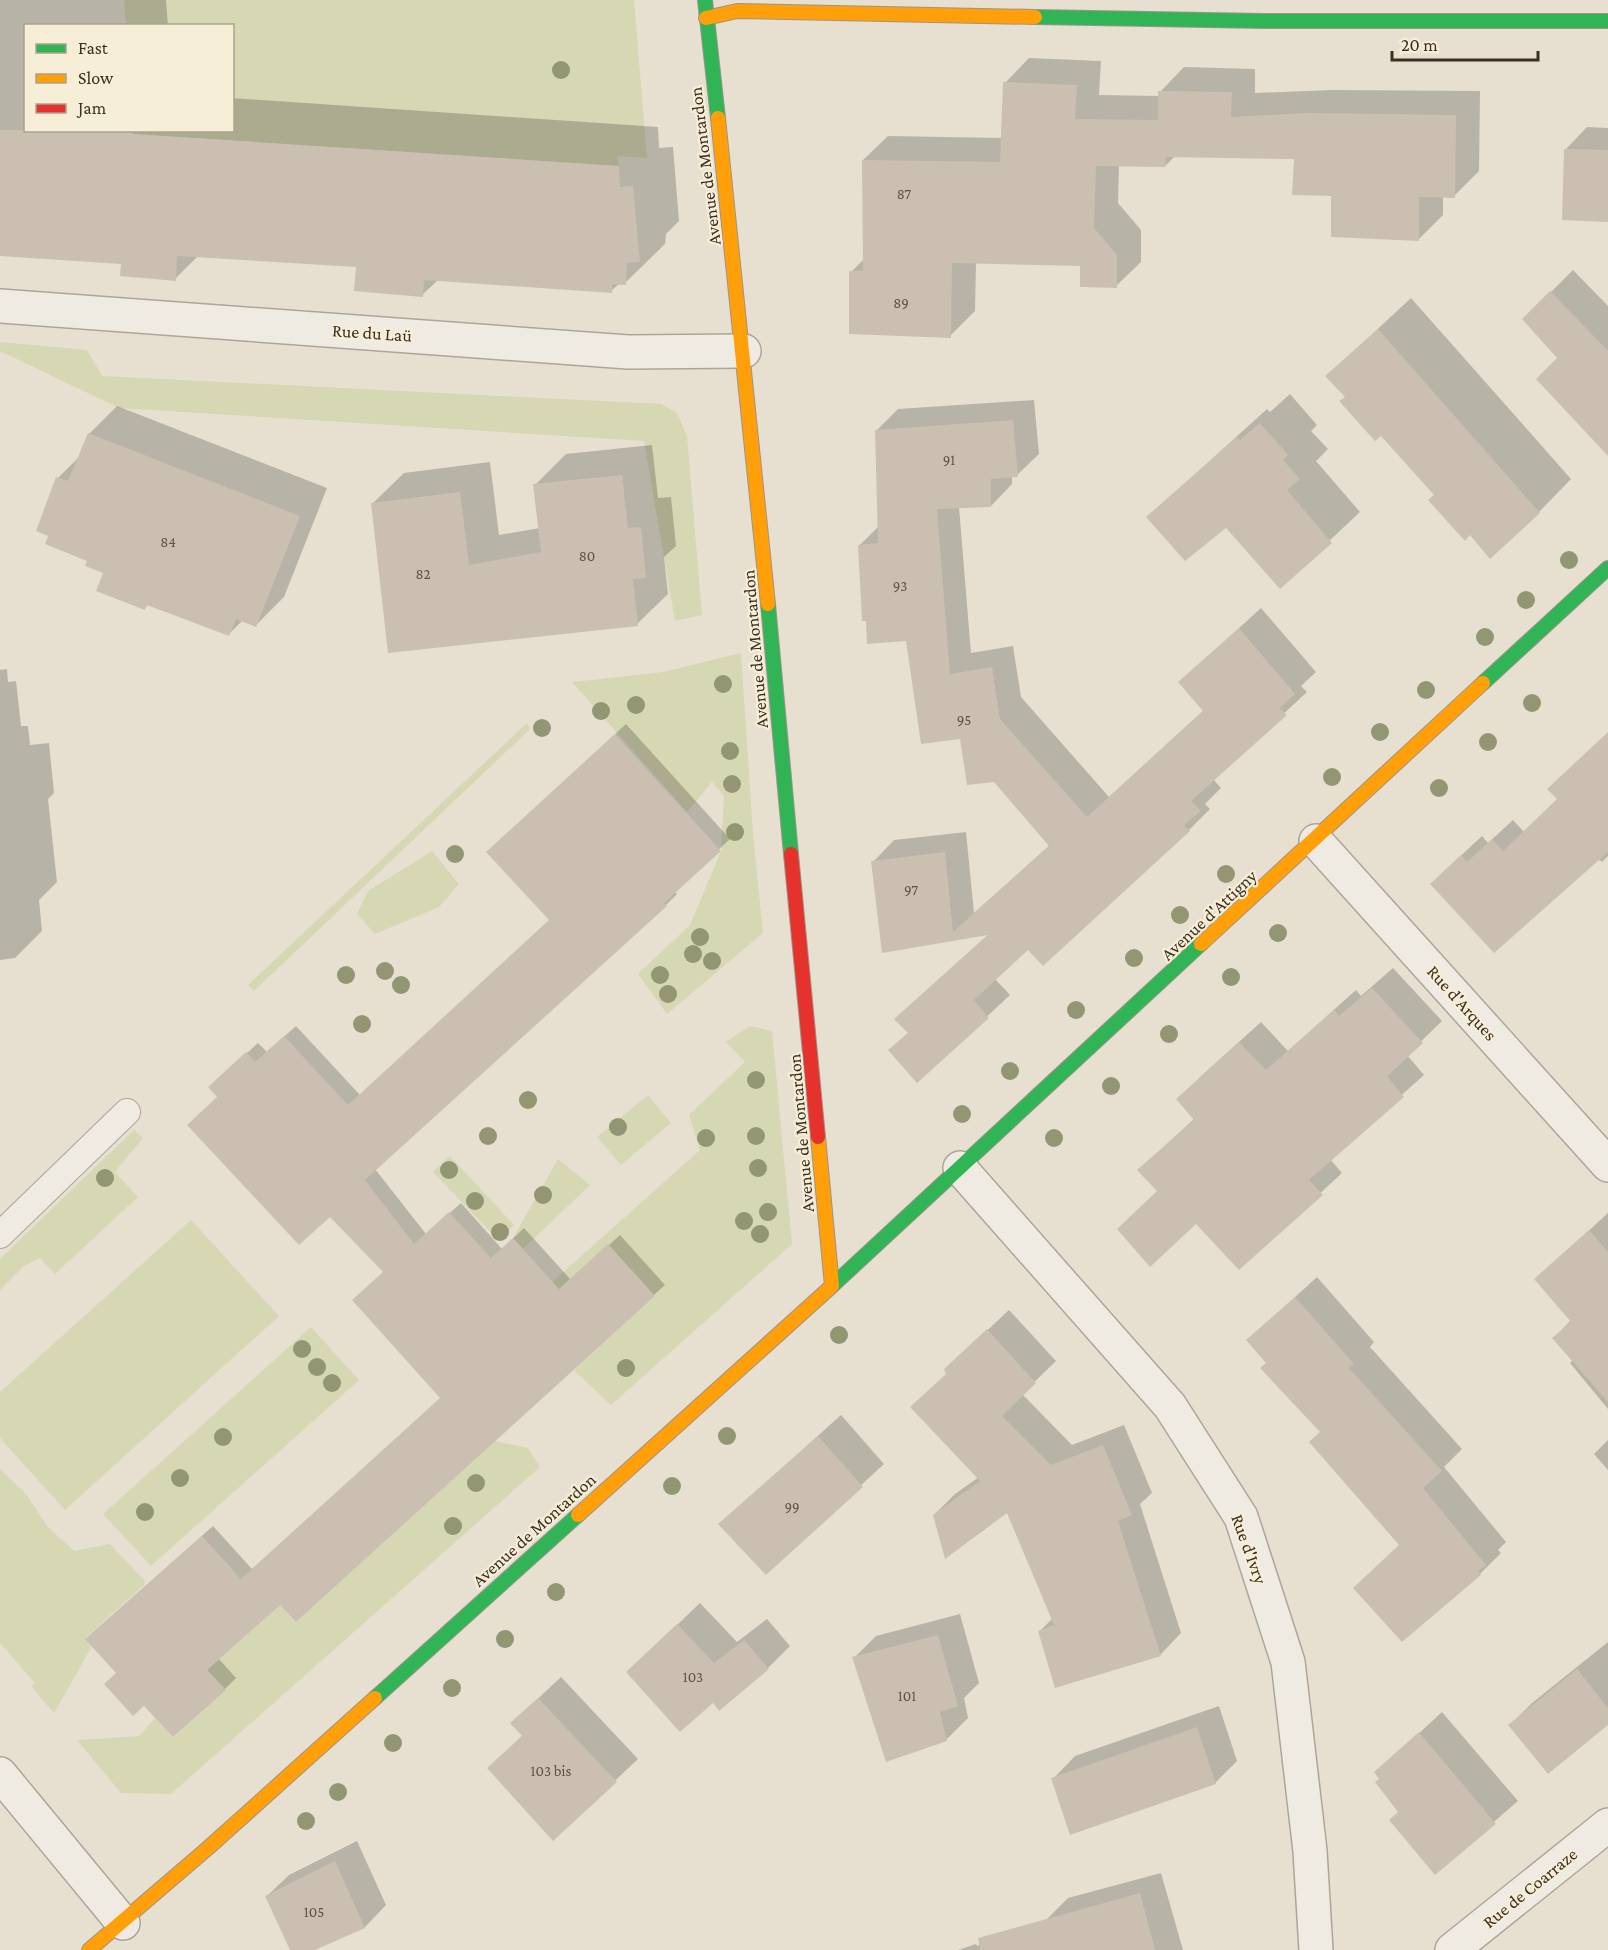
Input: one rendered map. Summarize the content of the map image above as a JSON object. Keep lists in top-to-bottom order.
{
  "streets": {
    "street": [
      "Avenue de Montardon",
      "Rue du Laü",
      "Avenue d'Attigny",
      "Rue d'Arques",
      "Rue d'Ivry",
      "Rue de Coarraze"
    ]
  },
  "crossings": [
    ["Avenue de Montardon", "Rue du Laü"],
    ["Avenue de Montardon", "Avenue d'Attigny"],
    ["Avenue d'Attigny", "Rue d'Arques"],
    ["Avenue d'Attigny", "Rue d'Ivry"]
  ],
  "house_numbers": [
    "87",
    "89",
    "91",
    "84",
    "80",
    "82",
    "93",
    "95",
    "97",
    "99",
    "103",
    "101",
    "103 bis",
    "105"
  ],
  "legend": ["Fast", "Slow", "Jam"],
  "scale_bar": "20 m"
}
